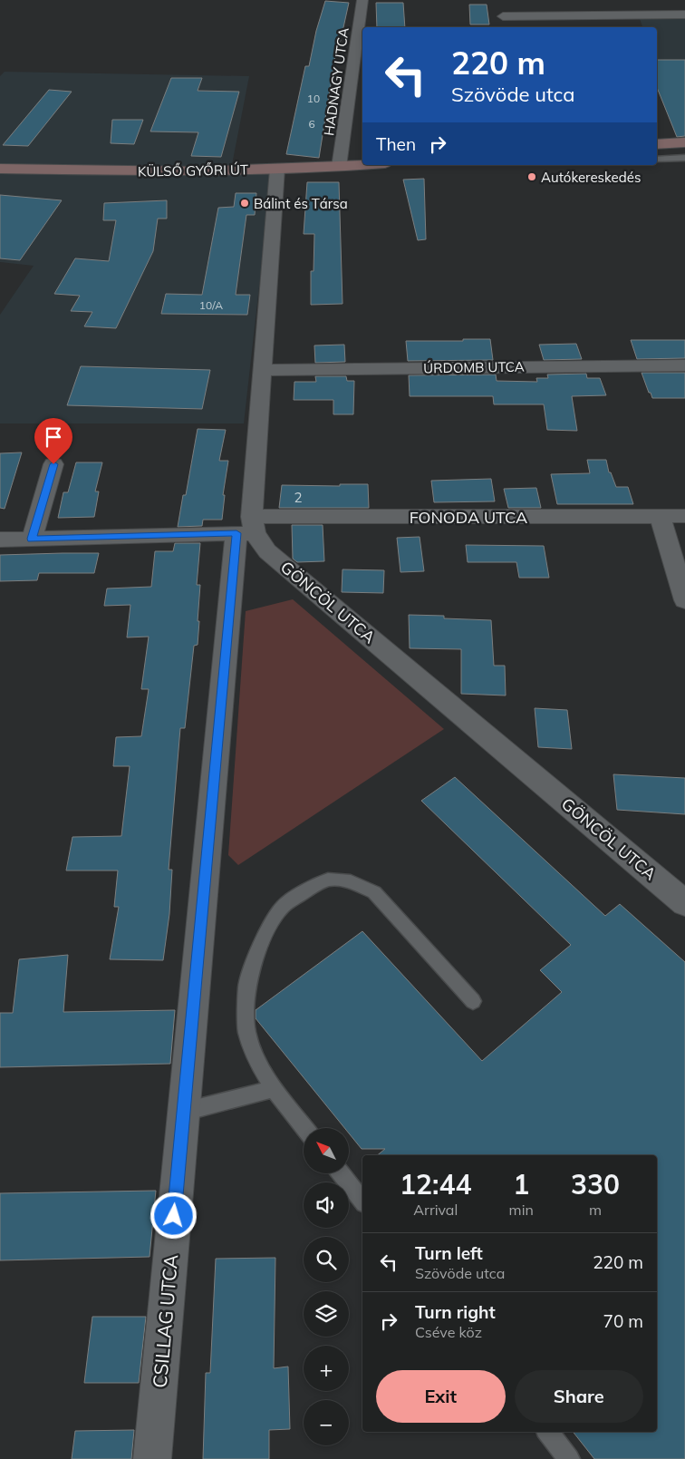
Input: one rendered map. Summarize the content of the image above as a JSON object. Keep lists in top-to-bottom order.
{
  "streets": {
    "main road": ["KÜLSŐ GYŐRI ÚT"],
    "street": [
      "HADNAGY UTCA",
      "ÚRDOMB UTCA",
      "FONODA UTCA",
      "GÖNCÖL UTCA",
      "CSILLAG UTCA"
    ]
  },
  "crossings": [
    ["HADNAGY UTCA", "KÜLSŐ GYŐRI ÚT"],
    ["FONODA UTCA", "GÖNCÖL UTCA"],
    ["FONODA UTCA", "CSILLAG UTCA"],
    ["GÖNCÖL UTCA", "CSILLAG UTCA"]
  ],
  "places": ["Autókereskedés", "Bálint és Társa"],
  "house_numbers": [
    "10",
    "6",
    "10/A",
    "2"
  ],
  "north": "top left",
  "page": {
    "turn": ["220 m", "Szövöde utca"],
    "then": "Then",
    "map_buttons": ["+", "−"],
    "eta": [
      "12:44",
      "Arrival",
      "1",
      "min",
      "330",
      "m"
    ],
    "list": [
      {
        "name": "Turn left",
        "note": "Szövöde utca",
        "value": "220 m"
      },
      {
        "name": "Turn right",
        "note": "Cséve köz",
        "value": "70 m"
      }
    ],
    "buttons": ["Exit", "Share"]
  }
}
